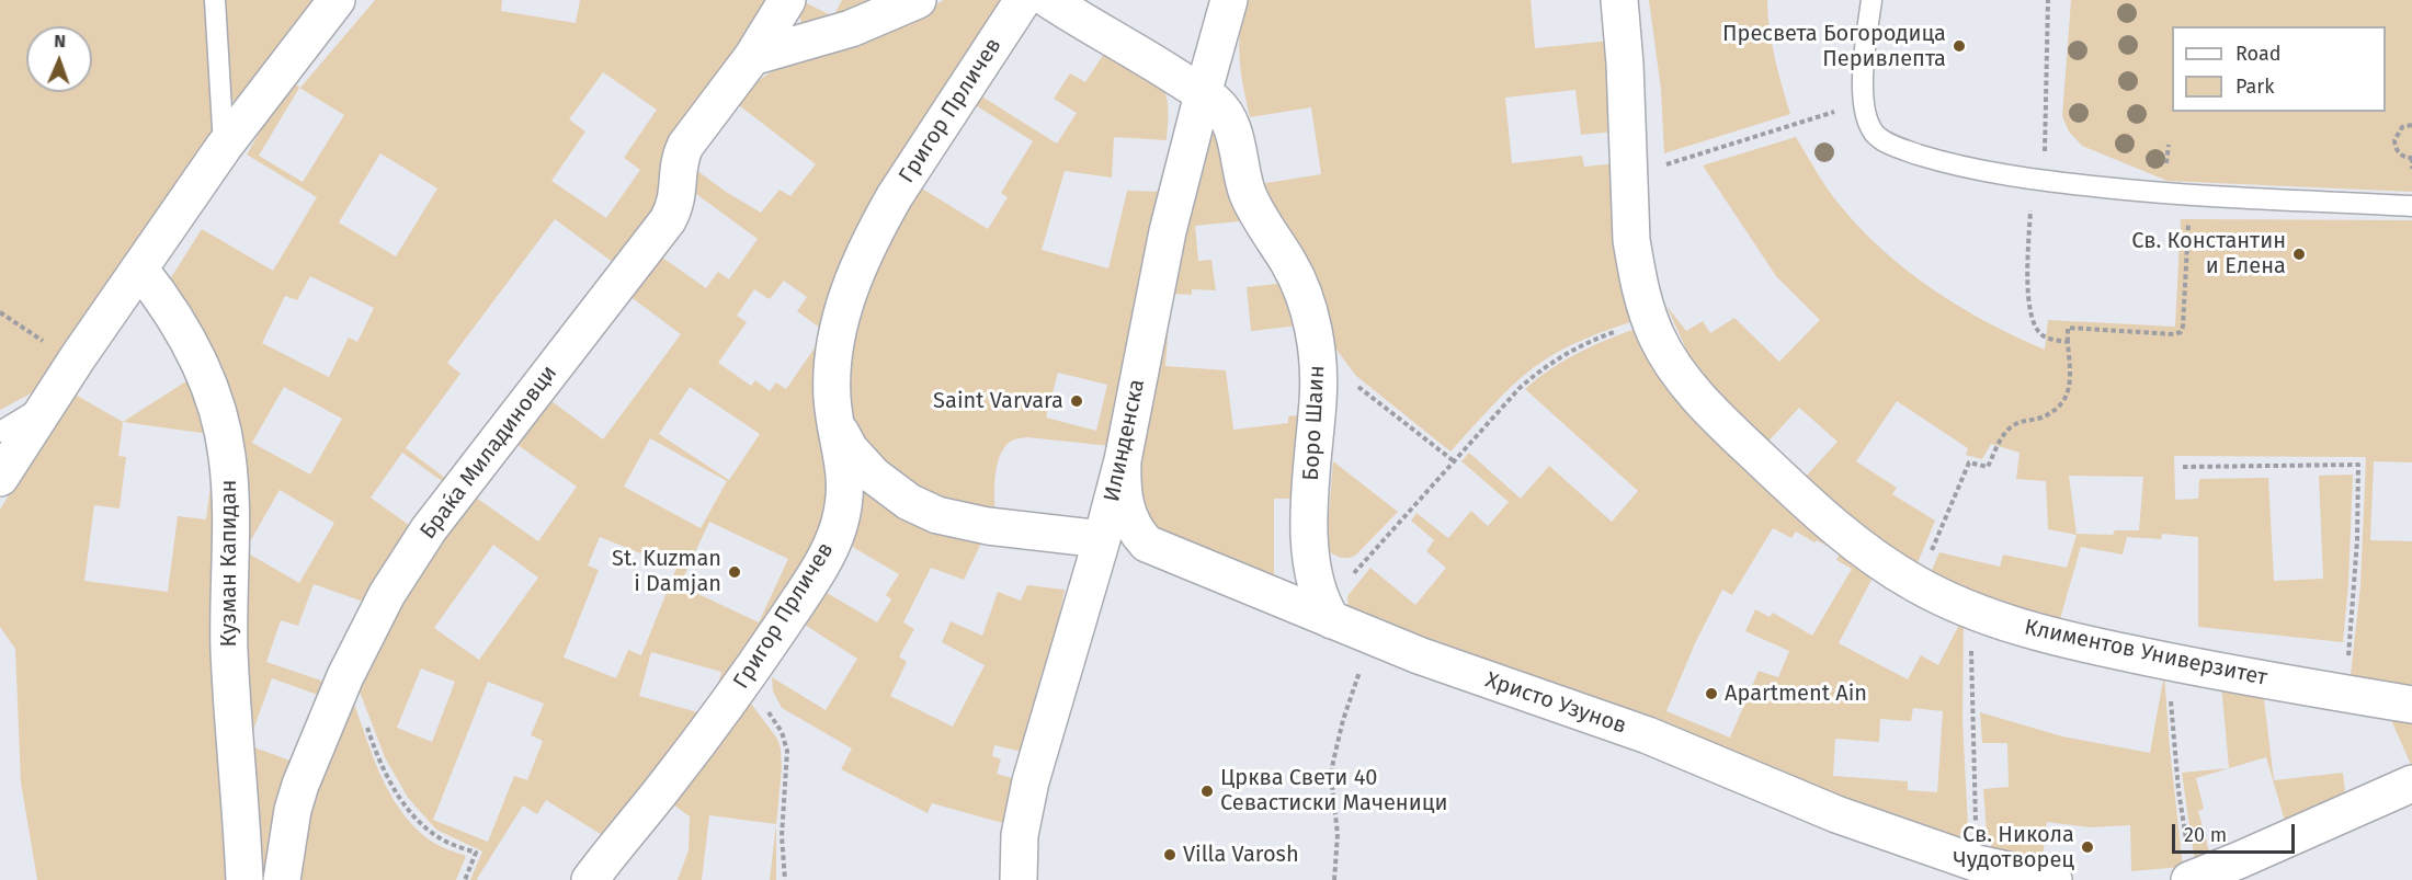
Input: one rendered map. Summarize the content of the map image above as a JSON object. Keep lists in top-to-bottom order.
{
  "streets": {
    "street": [
      "Григор Прличев",
      "Боро Шаин",
      "Илинденска",
      "Браќа Миладиновци",
      "Кузман Капидан",
      "Климентов Универзитет",
      "Христо Узунов"
    ]
  },
  "crossings": [
    ["Боро Шаин", "Илинденска"],
    ["Боро Шаин", "Христо Узунов"],
    ["Илинденска", "Христо Узунов"]
  ],
  "places": [
    "Пресвета Богородица Перивлепта",
    "Св. Константин и Елена",
    "Saint Varvara",
    "St. Kuzman i Damjan",
    "Apartment Ain",
    "Црква Свети 40 Севастиски Маченици",
    "Св. Никола Чудотворец",
    "Villa Varosh"
  ],
  "legend": ["Road", "Park"],
  "scale_bar": "20 m",
  "north": "top"
}
